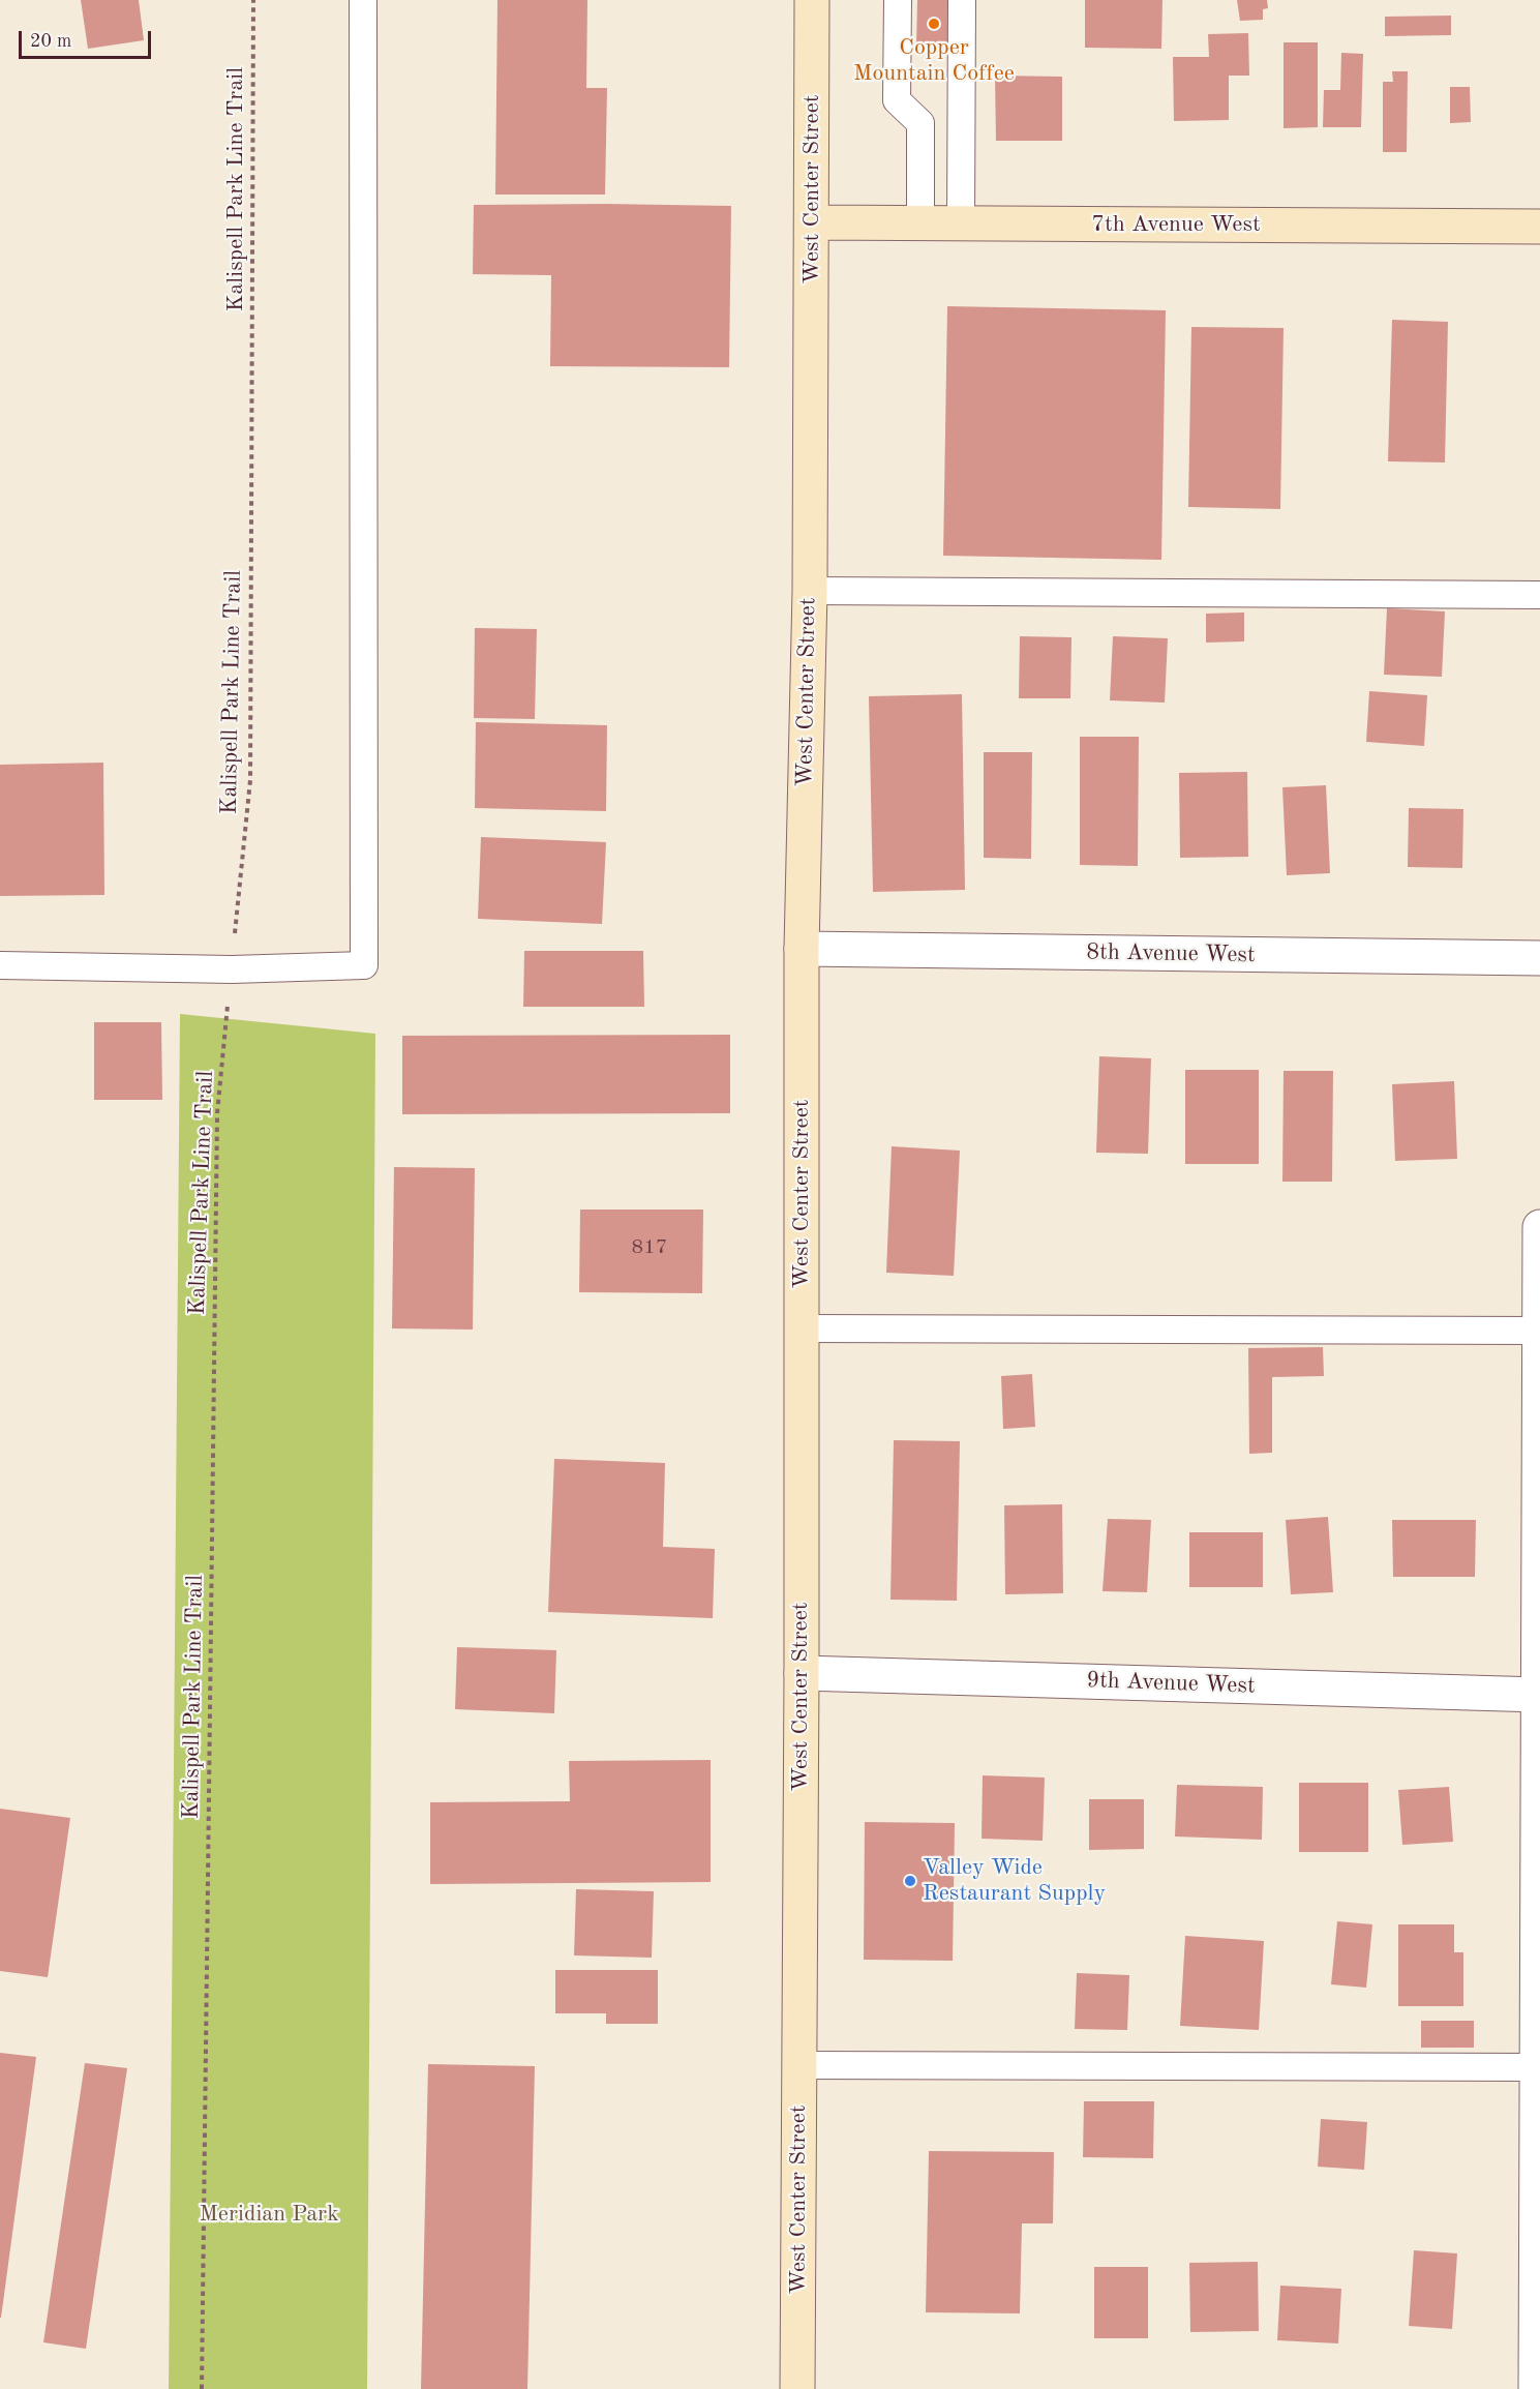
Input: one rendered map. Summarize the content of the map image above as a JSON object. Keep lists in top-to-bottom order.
{
  "streets": {
    "street": [
      "West Center Street",
      "7th Avenue West",
      "8th Avenue West",
      "9th Avenue West"
    ],
    "path": ["Kalispell Park Line Trail"]
  },
  "crossings": [
    ["West Center Street", "7th Avenue West"],
    ["West Center Street", "8th Avenue West"],
    ["West Center Street", "9th Avenue West"]
  ],
  "parks": ["Meridian Park"],
  "places": ["Copper Mountain Coffee", "Valley Wide Restaurant Supply"],
  "house_numbers": ["817"],
  "scale_bar": "20 m"
}
